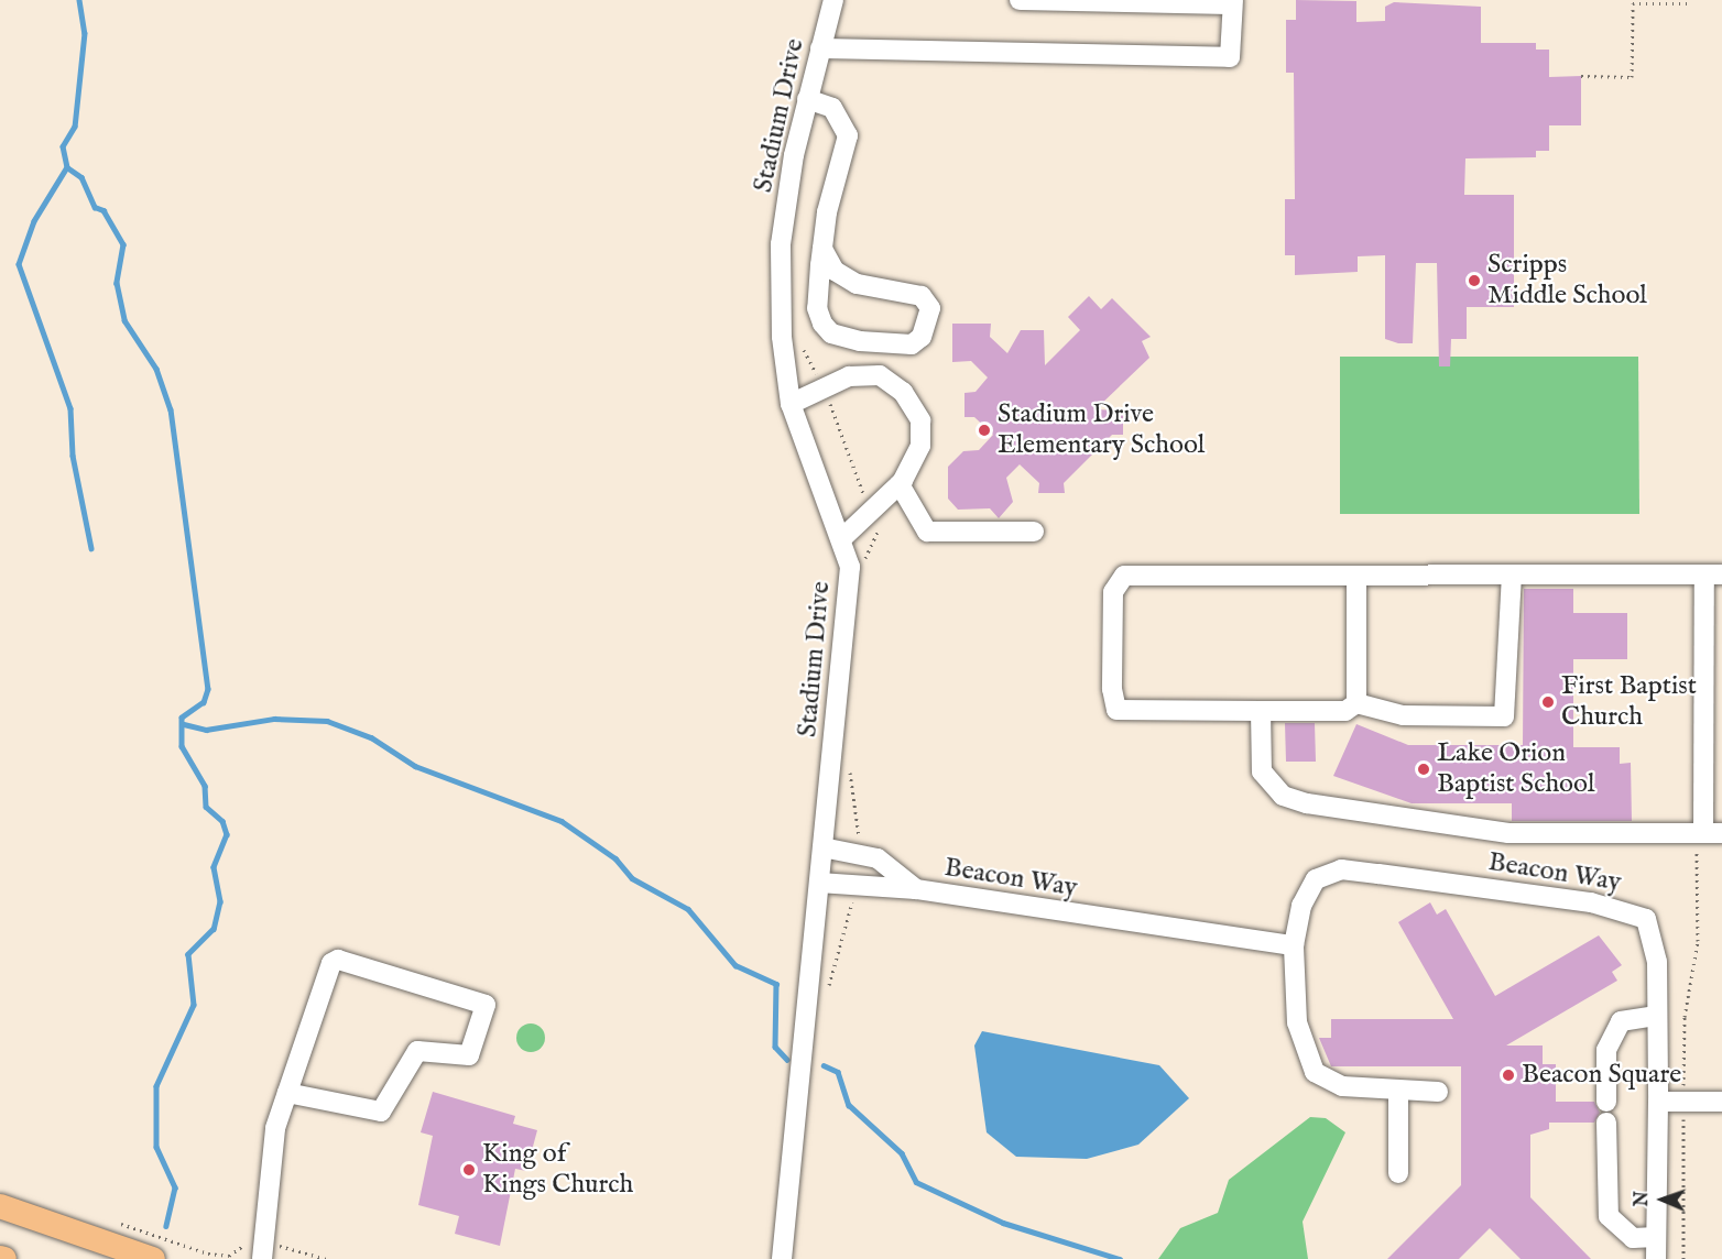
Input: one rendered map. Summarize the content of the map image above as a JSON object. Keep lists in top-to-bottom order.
{
  "streets": {
    "street": ["Stadium Drive", "Beacon Way"]
  },
  "crossings": [
    ["Stadium Drive", "Beacon Way"]
  ],
  "places": [
    "Scripps Middle School",
    "Stadium Drive Elementary School",
    "First Baptist Church",
    "Lake Orion Baptist School",
    "Beacon Square",
    "King of Kings Church"
  ],
  "north": "left"
}
